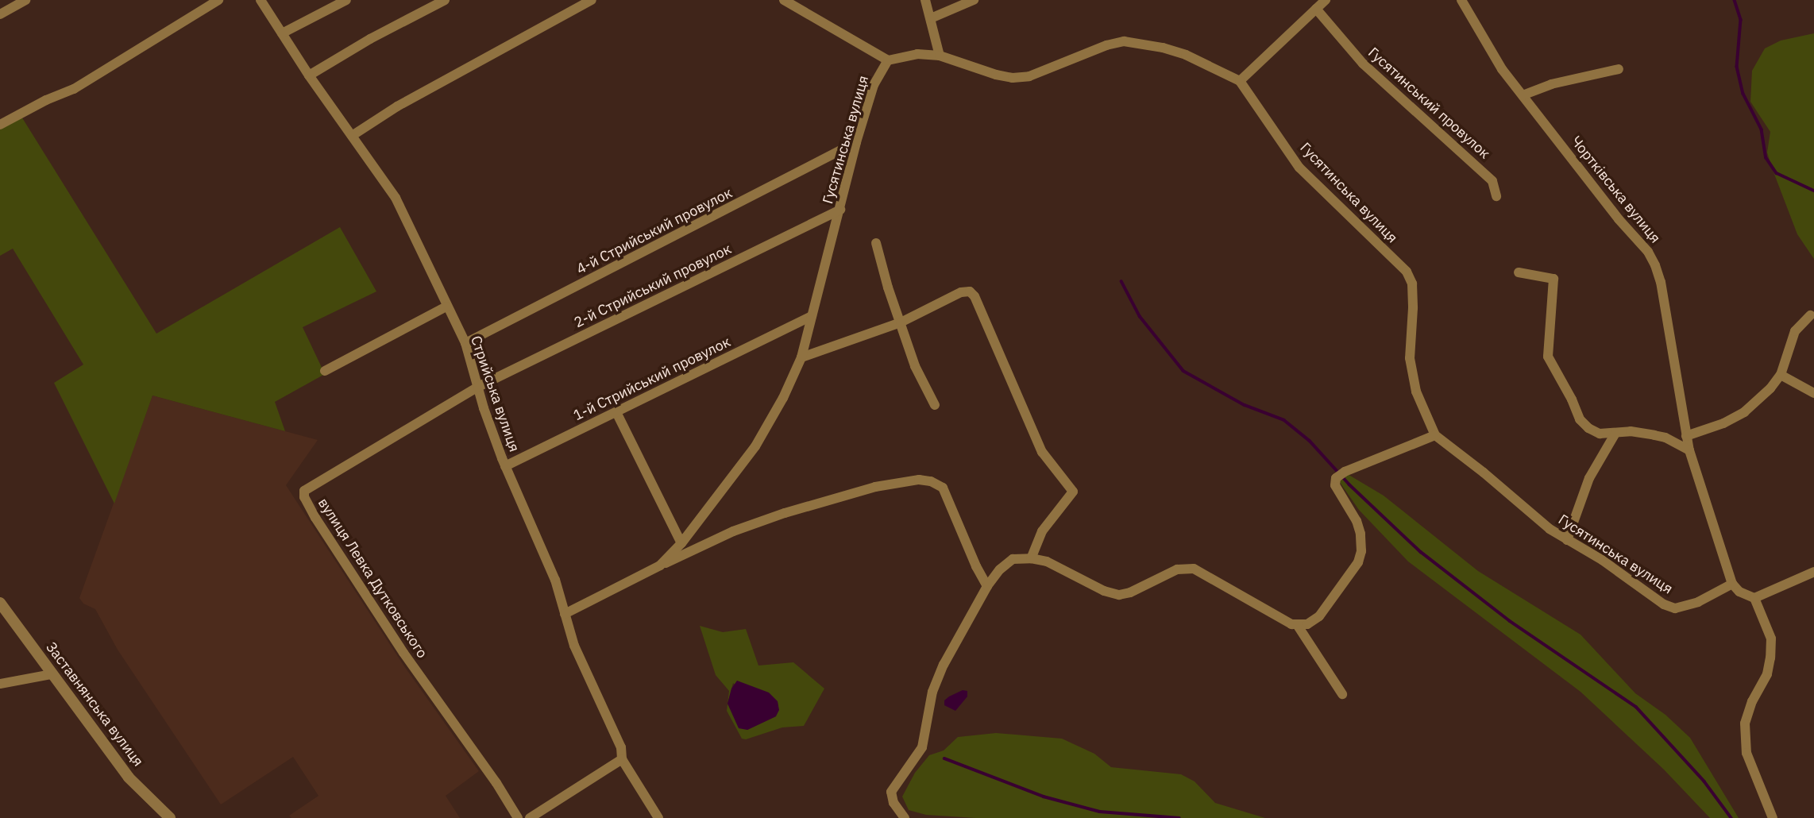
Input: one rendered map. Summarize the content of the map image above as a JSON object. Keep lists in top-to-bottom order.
{
  "streets": {
    "street": [
      "Гусятинський провулок",
      "Гусятинська вулиця",
      "Чортківська вулиця",
      "4-й Стрийський провулок",
      "2-й Стрийський провулок",
      "1-й Стрийський провулок",
      "Стрийська вулиця",
      "вулиця Левка Дутковського",
      "Заставнянська вулиця"
    ]
  },
  "crossings": [
    ["Гусятинська вулиця", "Чортківська вулиця"],
    ["Гусятинська вулиця", "4-й Стрийський провулок"],
    ["Гусятинська вулиця", "2-й Стрийський провулок"],
    ["Гусятинська вулиця", "1-й Стрийський провулок"],
    ["4-й Стрийський провулок", "Стрийська вулиця"],
    ["2-й Стрийський провулок", "Стрийська вулиця"],
    ["2-й Стрийський провулок", "вулиця Левка Дутковського"],
    ["1-й Стрийський провулок", "Стрийська вулиця"],
    ["Стрийська вулиця", "вулиця Левка Дутковського"]
  ]
}
